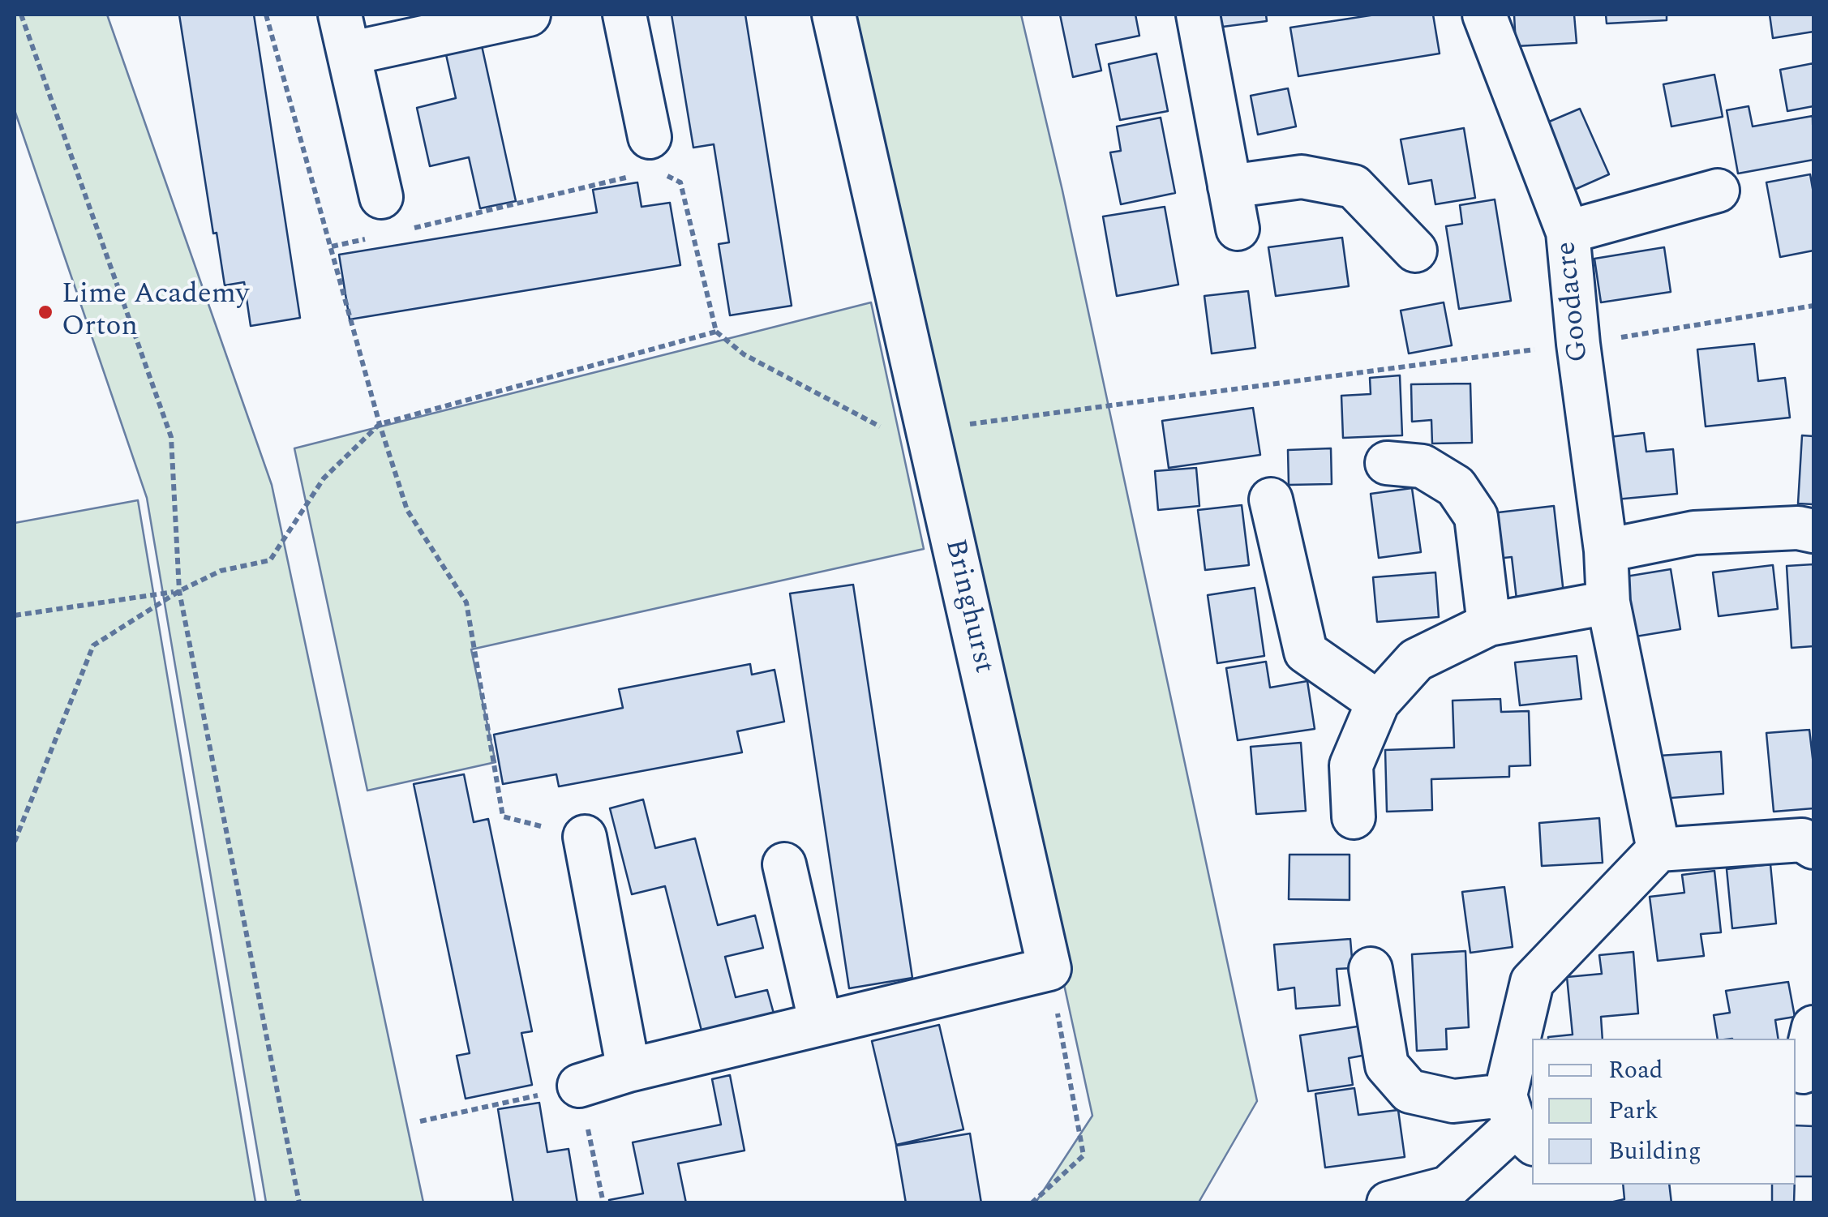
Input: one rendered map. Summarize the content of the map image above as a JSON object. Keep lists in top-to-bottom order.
{
  "streets": {
    "street": ["Goodacre", "Bringhurst"]
  },
  "places": ["Lime Academy Orton"],
  "legend": ["Road", "Park", "Building"]
}
